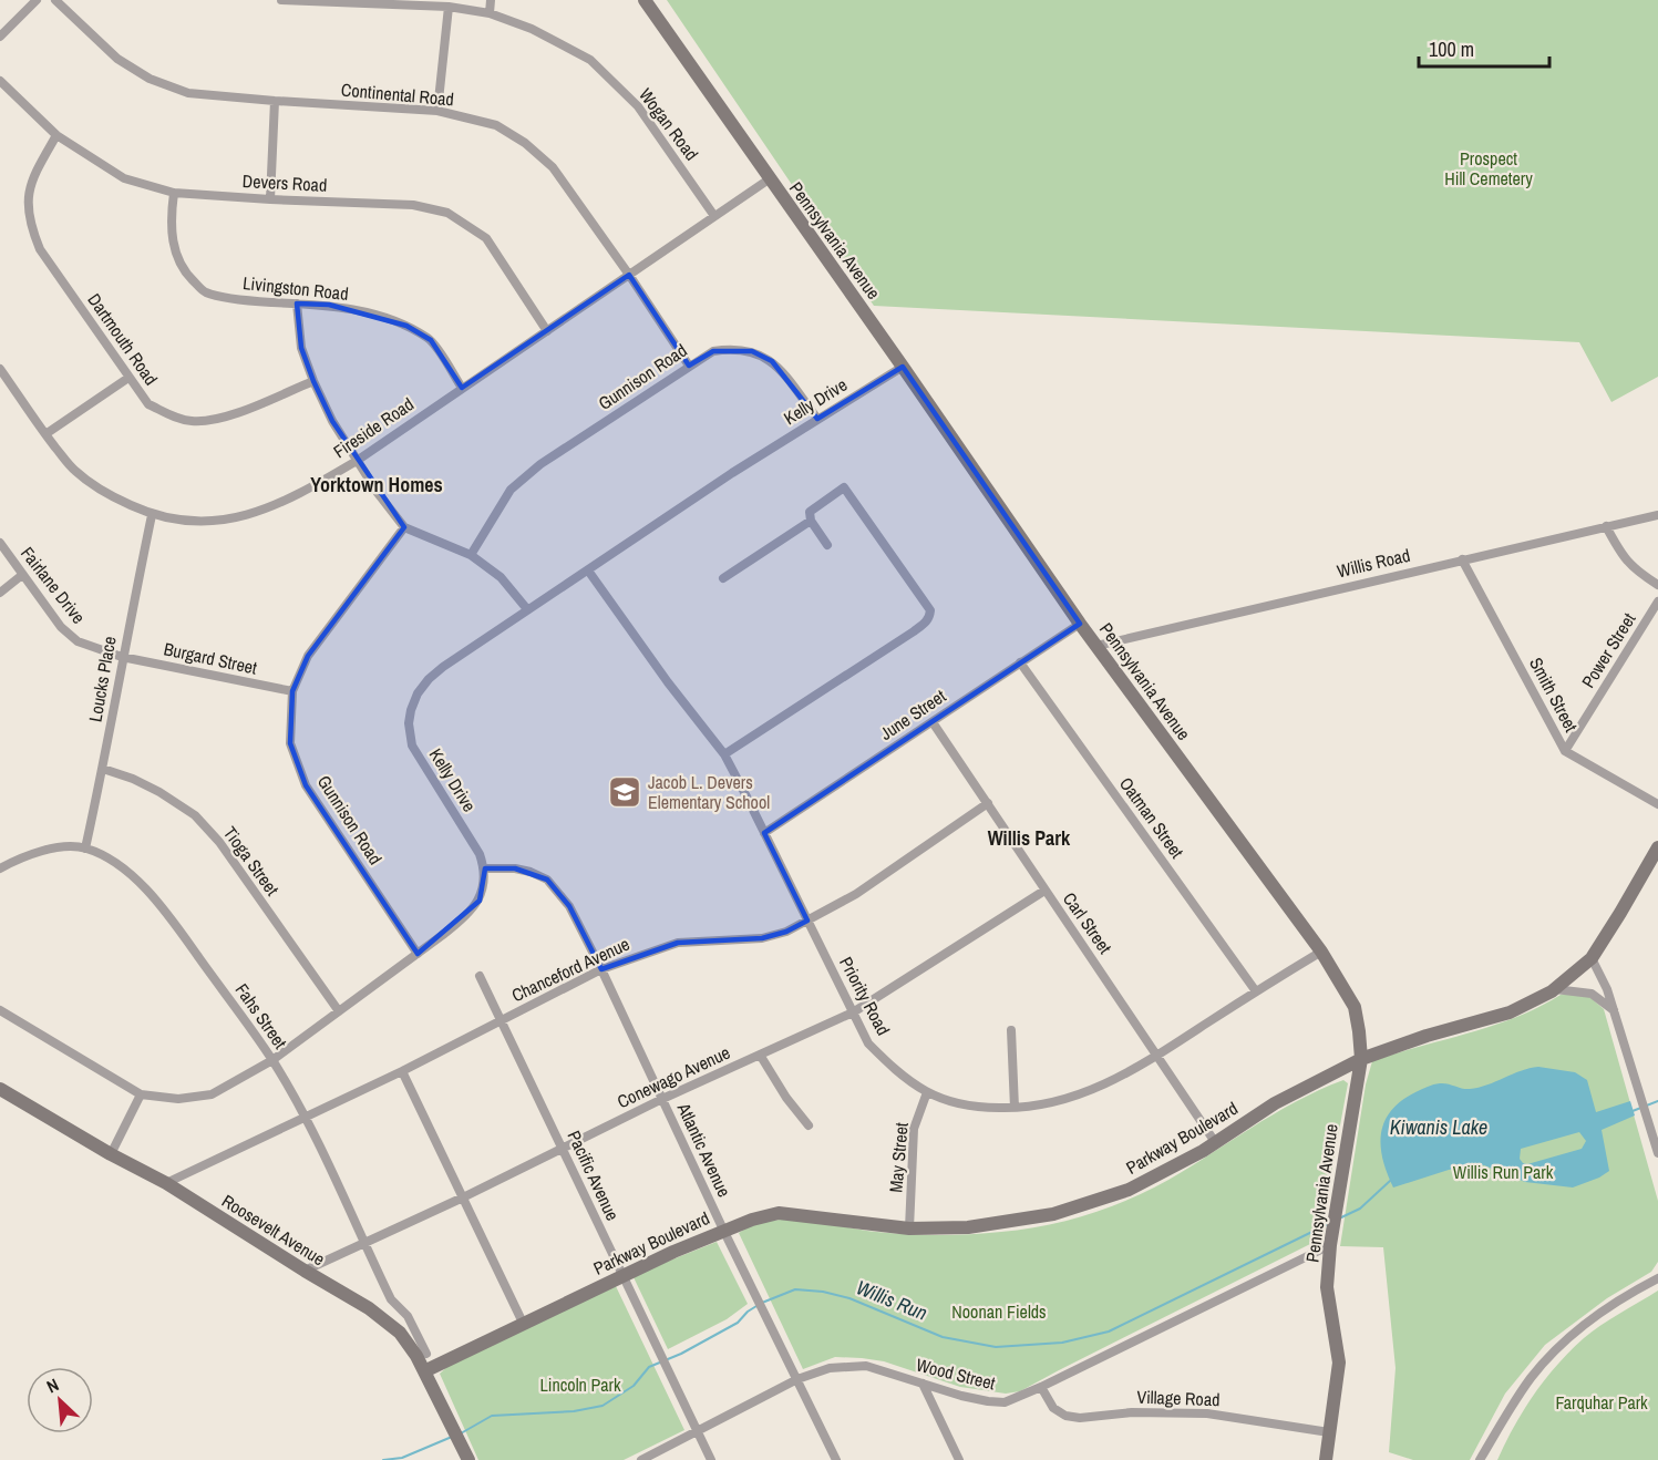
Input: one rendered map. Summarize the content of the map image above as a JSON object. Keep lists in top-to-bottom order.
{
  "streets": {
    "street": [
      "Continental Road",
      "Wogan Road",
      "Devers Road",
      "Pennsylvania Avenue",
      "Livingston Road",
      "Dartmouth Road",
      "Gunnison Road",
      "Kelly Drive",
      "Fireside Road",
      "Willis Road",
      "Fairlane Drive",
      "Power Street",
      "Burgard Street",
      "Loucks Place",
      "Smith Street",
      "June Street",
      "Oatman Street",
      "Tioga Street",
      "Carl Street",
      "Chanceford Avenue",
      "Priority Road",
      "Fahs Street",
      "Conewago Avenue",
      "Parkway Boulevard",
      "Atlantic Avenue",
      "May Street",
      "Pacific Avenue",
      "Roosevelt Avenue",
      "Wood Street",
      "Village Road"
    ]
  },
  "crossings": [
    ["Continental Road", "Gunnison Road"],
    ["Continental Road", "Fireside Road"],
    ["Wogan Road", "Fireside Road"],
    ["Devers Road", "Livingston Road"],
    ["Devers Road", "Dartmouth Road"],
    ["Devers Road", "Fireside Road"],
    ["Pennsylvania Avenue", "Kelly Drive"],
    ["Pennsylvania Avenue", "Fireside Road"],
    ["Pennsylvania Avenue", "Willis Road"],
    ["Pennsylvania Avenue", "June Street"],
    ["Pennsylvania Avenue", "Priority Road"],
    ["Pennsylvania Avenue", "Parkway Boulevard"],
    ["Pennsylvania Avenue", "Wood Street"],
    ["Pennsylvania Avenue", "Village Road"],
    ["Livingston Road", "Fireside Road"],
    ["Gunnison Road", "Kelly Drive"],
    ["Gunnison Road", "Burgard Street"],
    ["Kelly Drive", "Priority Road"],
    ["Kelly Drive", "Atlantic Avenue"],
    ["Fireside Road", "Loucks Place"],
    ["Willis Road", "Smith Street"],
    ["Fairlane Drive", "Burgard Street"],
    ["Fairlane Drive", "Loucks Place"],
    ["Power Street", "Smith Street"],
    ["Burgard Street", "Loucks Place"],
    ["Loucks Place", "Tioga Street"],
    ["Loucks Place", "Fahs Street"],
    ["June Street", "Oatman Street"],
    ["June Street", "Carl Street"],
    ["June Street", "Priority Road"],
    ["Oatman Street", "Priority Road"],
    ["Carl Street", "Chanceford Avenue"],
    ["Carl Street", "Priority Road"],
    ["Carl Street", "Conewago Avenue"],
    ["Carl Street", "Parkway Boulevard"],
    ["Chanceford Avenue", "Priority Road"],
    ["Chanceford Avenue", "Fahs Street"],
    ["Chanceford Avenue", "Atlantic Avenue"],
    ["Chanceford Avenue", "Pacific Avenue"],
    ["Chanceford Avenue", "Roosevelt Avenue"],
    ["Priority Road", "Conewago Avenue"],
    ["Priority Road", "May Street"],
    ["Fahs Street", "Conewago Avenue"],
    ["Conewago Avenue", "Atlantic Avenue"],
    ["Conewago Avenue", "Pacific Avenue"],
    ["Conewago Avenue", "Roosevelt Avenue"],
    ["Parkway Boulevard", "Atlantic Avenue"],
    ["Parkway Boulevard", "May Street"],
    ["Parkway Boulevard", "Pacific Avenue"],
    ["Parkway Boulevard", "Roosevelt Avenue"],
    ["Atlantic Avenue", "Wood Street"],
    ["Pacific Avenue", "Wood Street"],
    ["Wood Street", "Village Road"]
  ],
  "districts": ["Yorktown Homes", "Willis Park"],
  "water": ["Kiwanis Lake", "Willis Run"],
  "parks": [
    "Prospect Hill Cemetery",
    "Willis Run Park",
    "Noonan Fields",
    "Lincoln Park",
    "Farquhar Park"
  ],
  "places": {
    "school or university": ["Jacob L. Devers Elementary School"]
  },
  "scale_bar": "100 m",
  "north": "top left"
}
